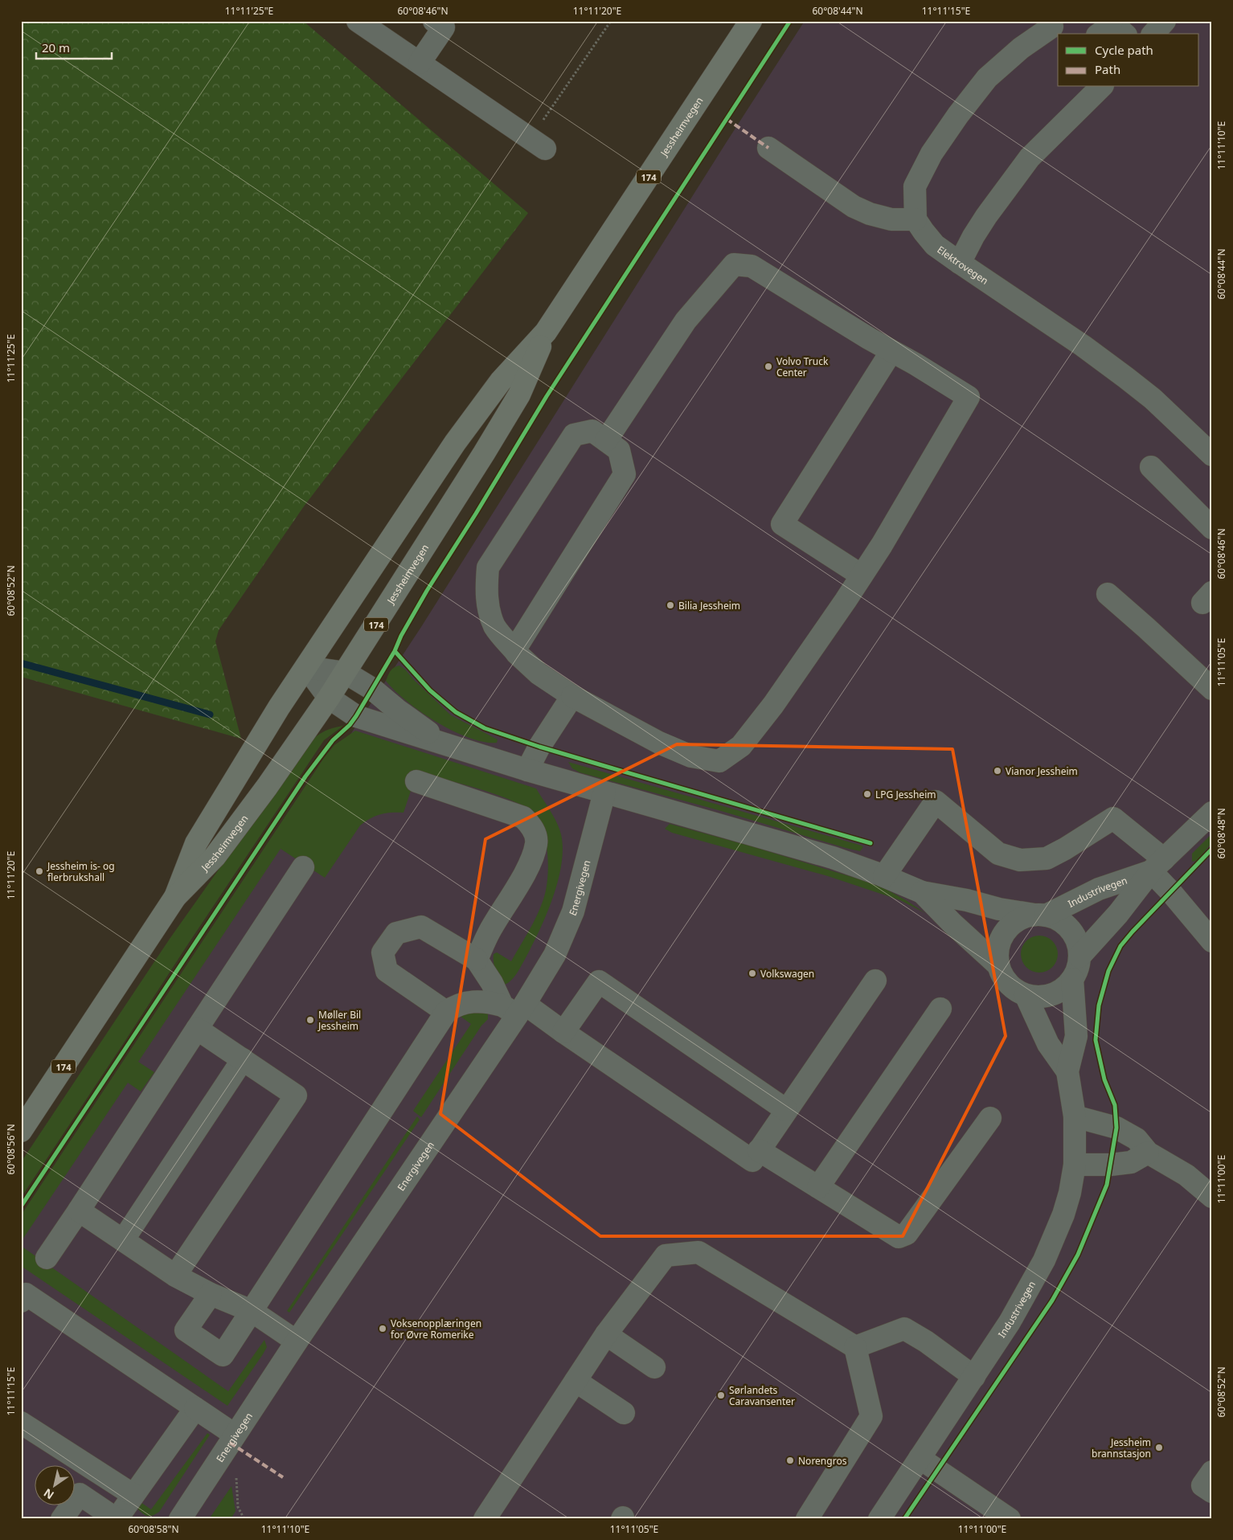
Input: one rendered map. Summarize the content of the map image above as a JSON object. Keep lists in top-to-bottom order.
{
  "streets": {
    "main road": ["Jessheimvegen", "174"],
    "street": ["Elektrovegen", "Energivegen", "Industrivegen"]
  },
  "places": [
    "Volvo Truck Center",
    "Bilia Jessheim",
    "Vianor Jessheim",
    "LPG Jessheim",
    "Jessheim is- og flerbrukshall",
    "Volkswagen",
    "Møller Bil Jessheim",
    "Voksenopplæringen for Øvre Romerike",
    "Sørlandets Caravansenter",
    "Jessheim brannstasjon",
    "Norengros"
  ],
  "legend": ["Cycle path", "Path"],
  "scale_bar": "20 m",
  "north": "bottom left",
  "coordinates": [
    "11°11'25\"E",
    "60°08'46\"N",
    "11°11'20\"E",
    "60°08'44\"N",
    "11°11'15\"E",
    "11°11'10\"E",
    "60°08'52\"N",
    "11°11'05\"E",
    "60°08'48\"N",
    "60°08'56\"N",
    "11°11'00\"E",
    "60°08'58\"N"
  ]
}
